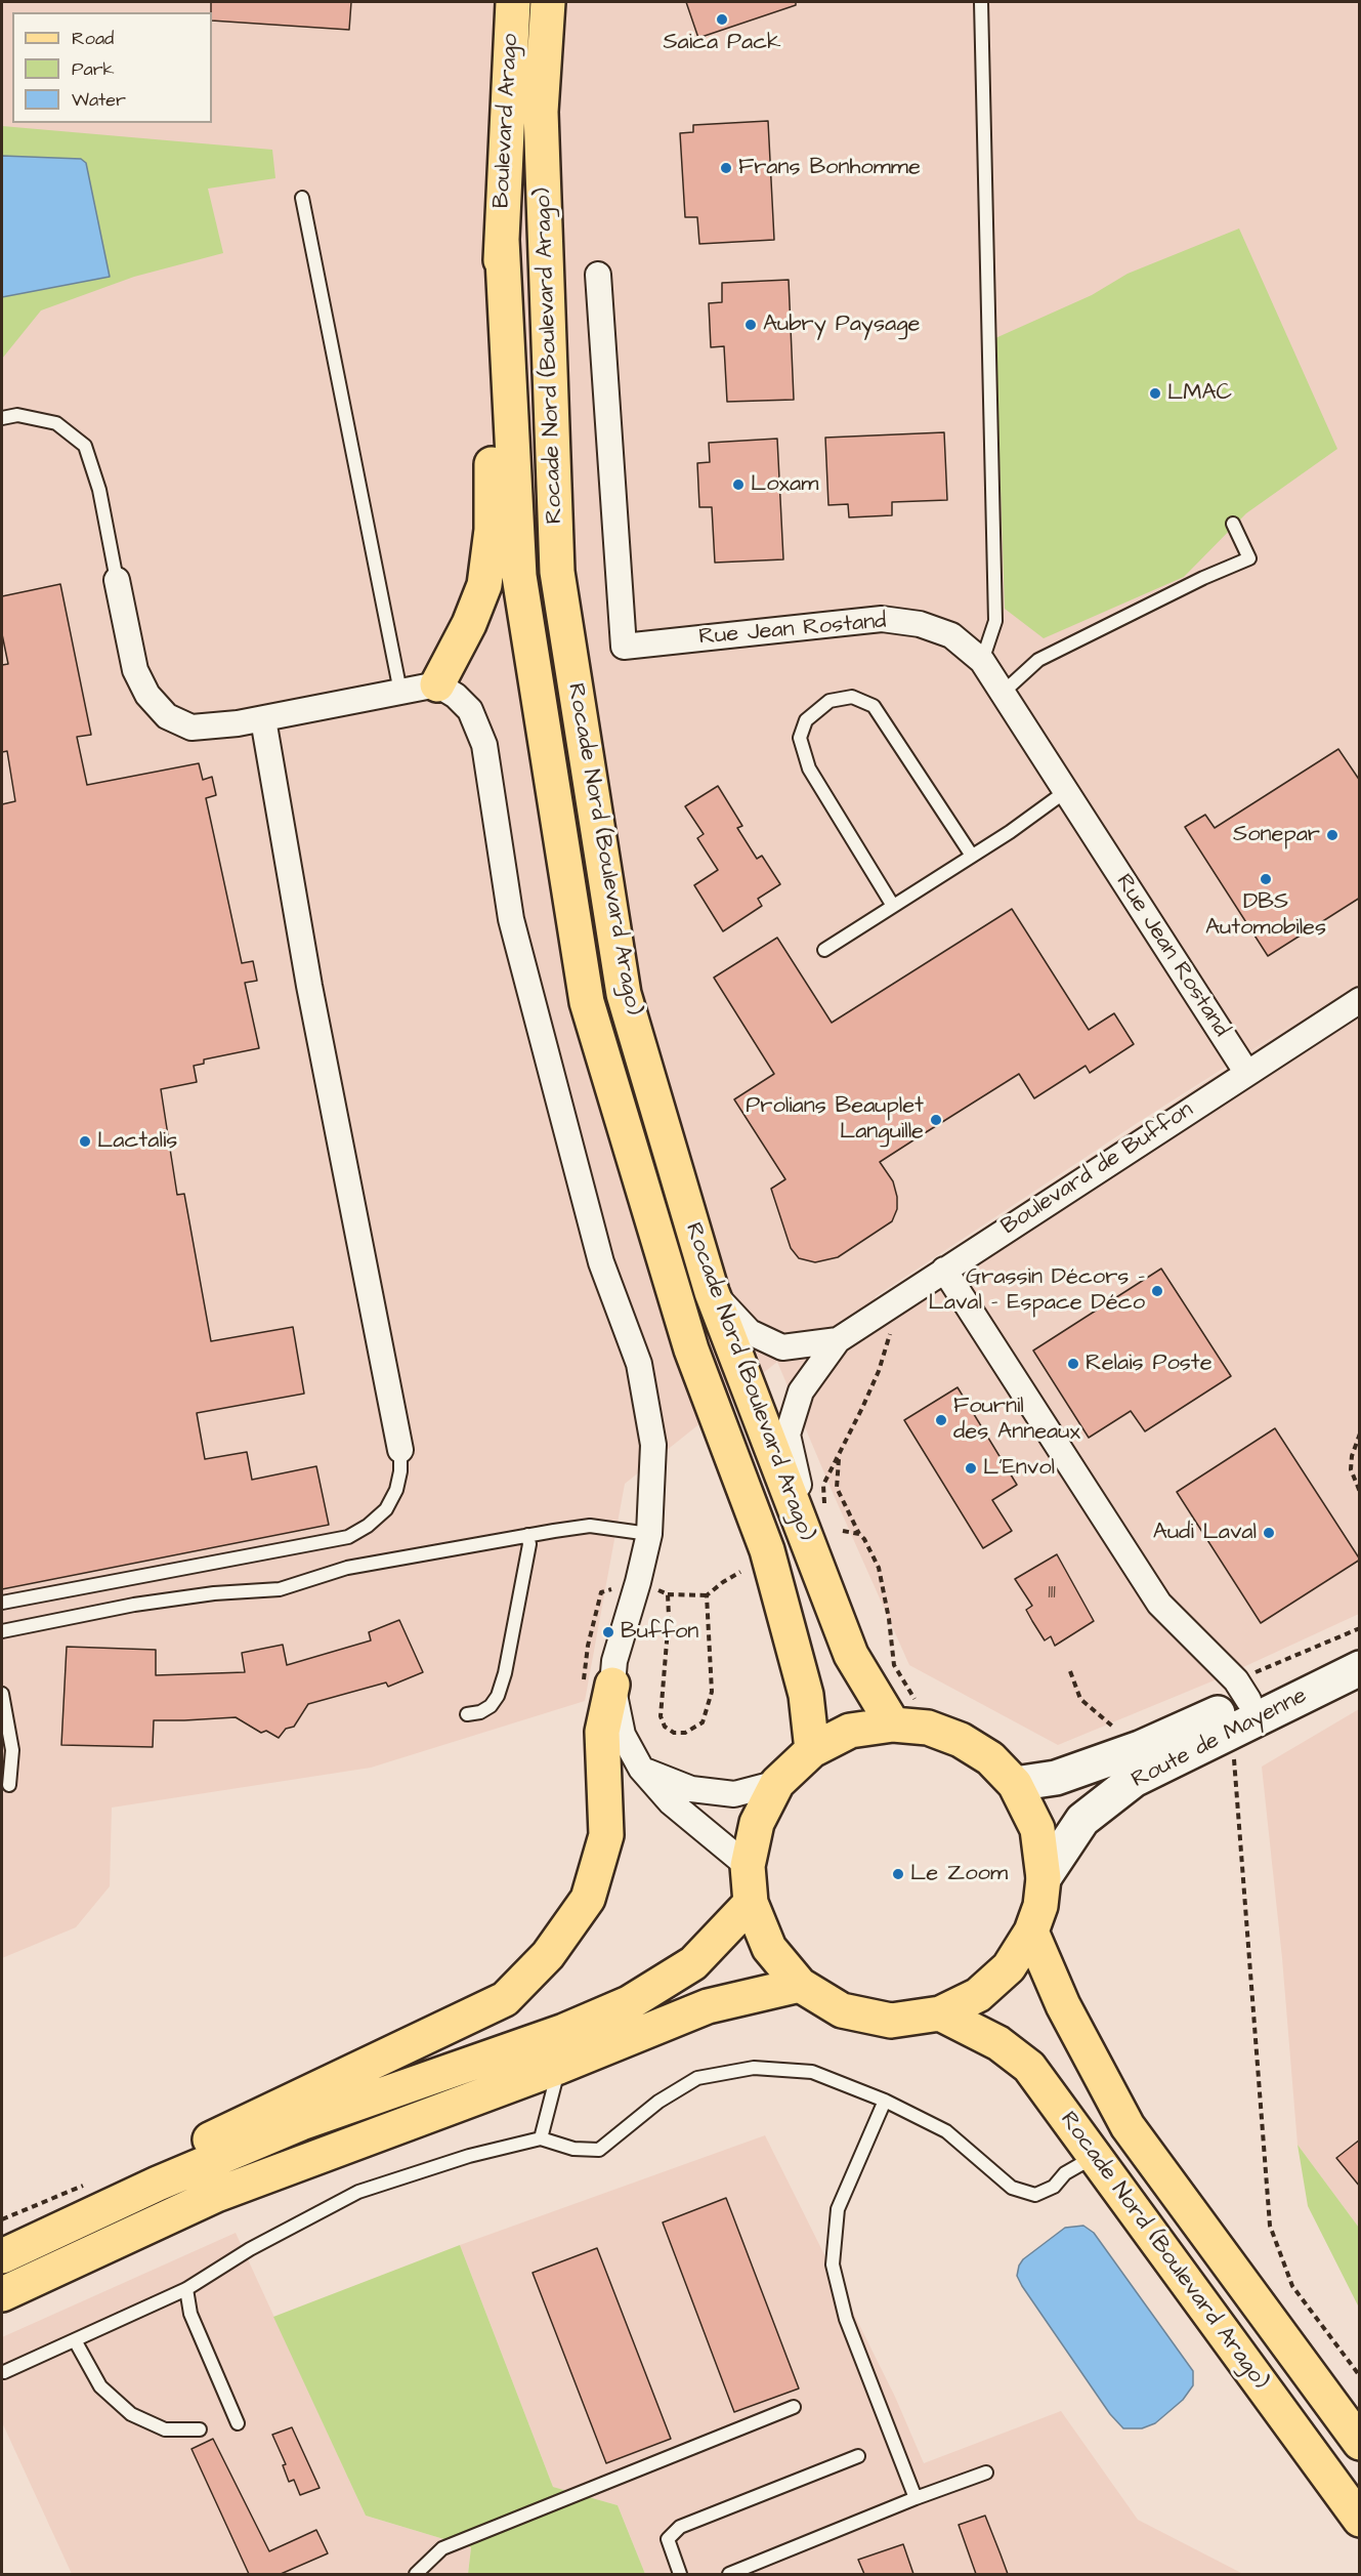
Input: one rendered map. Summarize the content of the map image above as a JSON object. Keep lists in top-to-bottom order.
{
  "streets": {
    "main road": ["Boulevard Arago", "Rocade Nord (Boulevard Arago)", "Route de Mayenne"],
    "street": ["Rue Jean Rostand", "Boulevard de Buffon"]
  },
  "crossings": [
    ["Rue Jean Rostand", "Boulevard de Buffon"]
  ],
  "places": [
    "Saica Pack",
    "Frans Bonhomme",
    "Aubry Paysage",
    "LMAC",
    "Loxam",
    "Sonepar",
    "DBS Automobiles",
    "Prolians Beauplet Languille",
    "Lactalis",
    "Grassin Décors - Laval - Espace Déco",
    "Relais Poste",
    "Fournil des Anneaux",
    "L'Envol",
    "Audi Laval",
    "Buffon",
    "Le Zoom"
  ],
  "house_numbers": ["111"],
  "legend": ["Road", "Park", "Water"]
}
